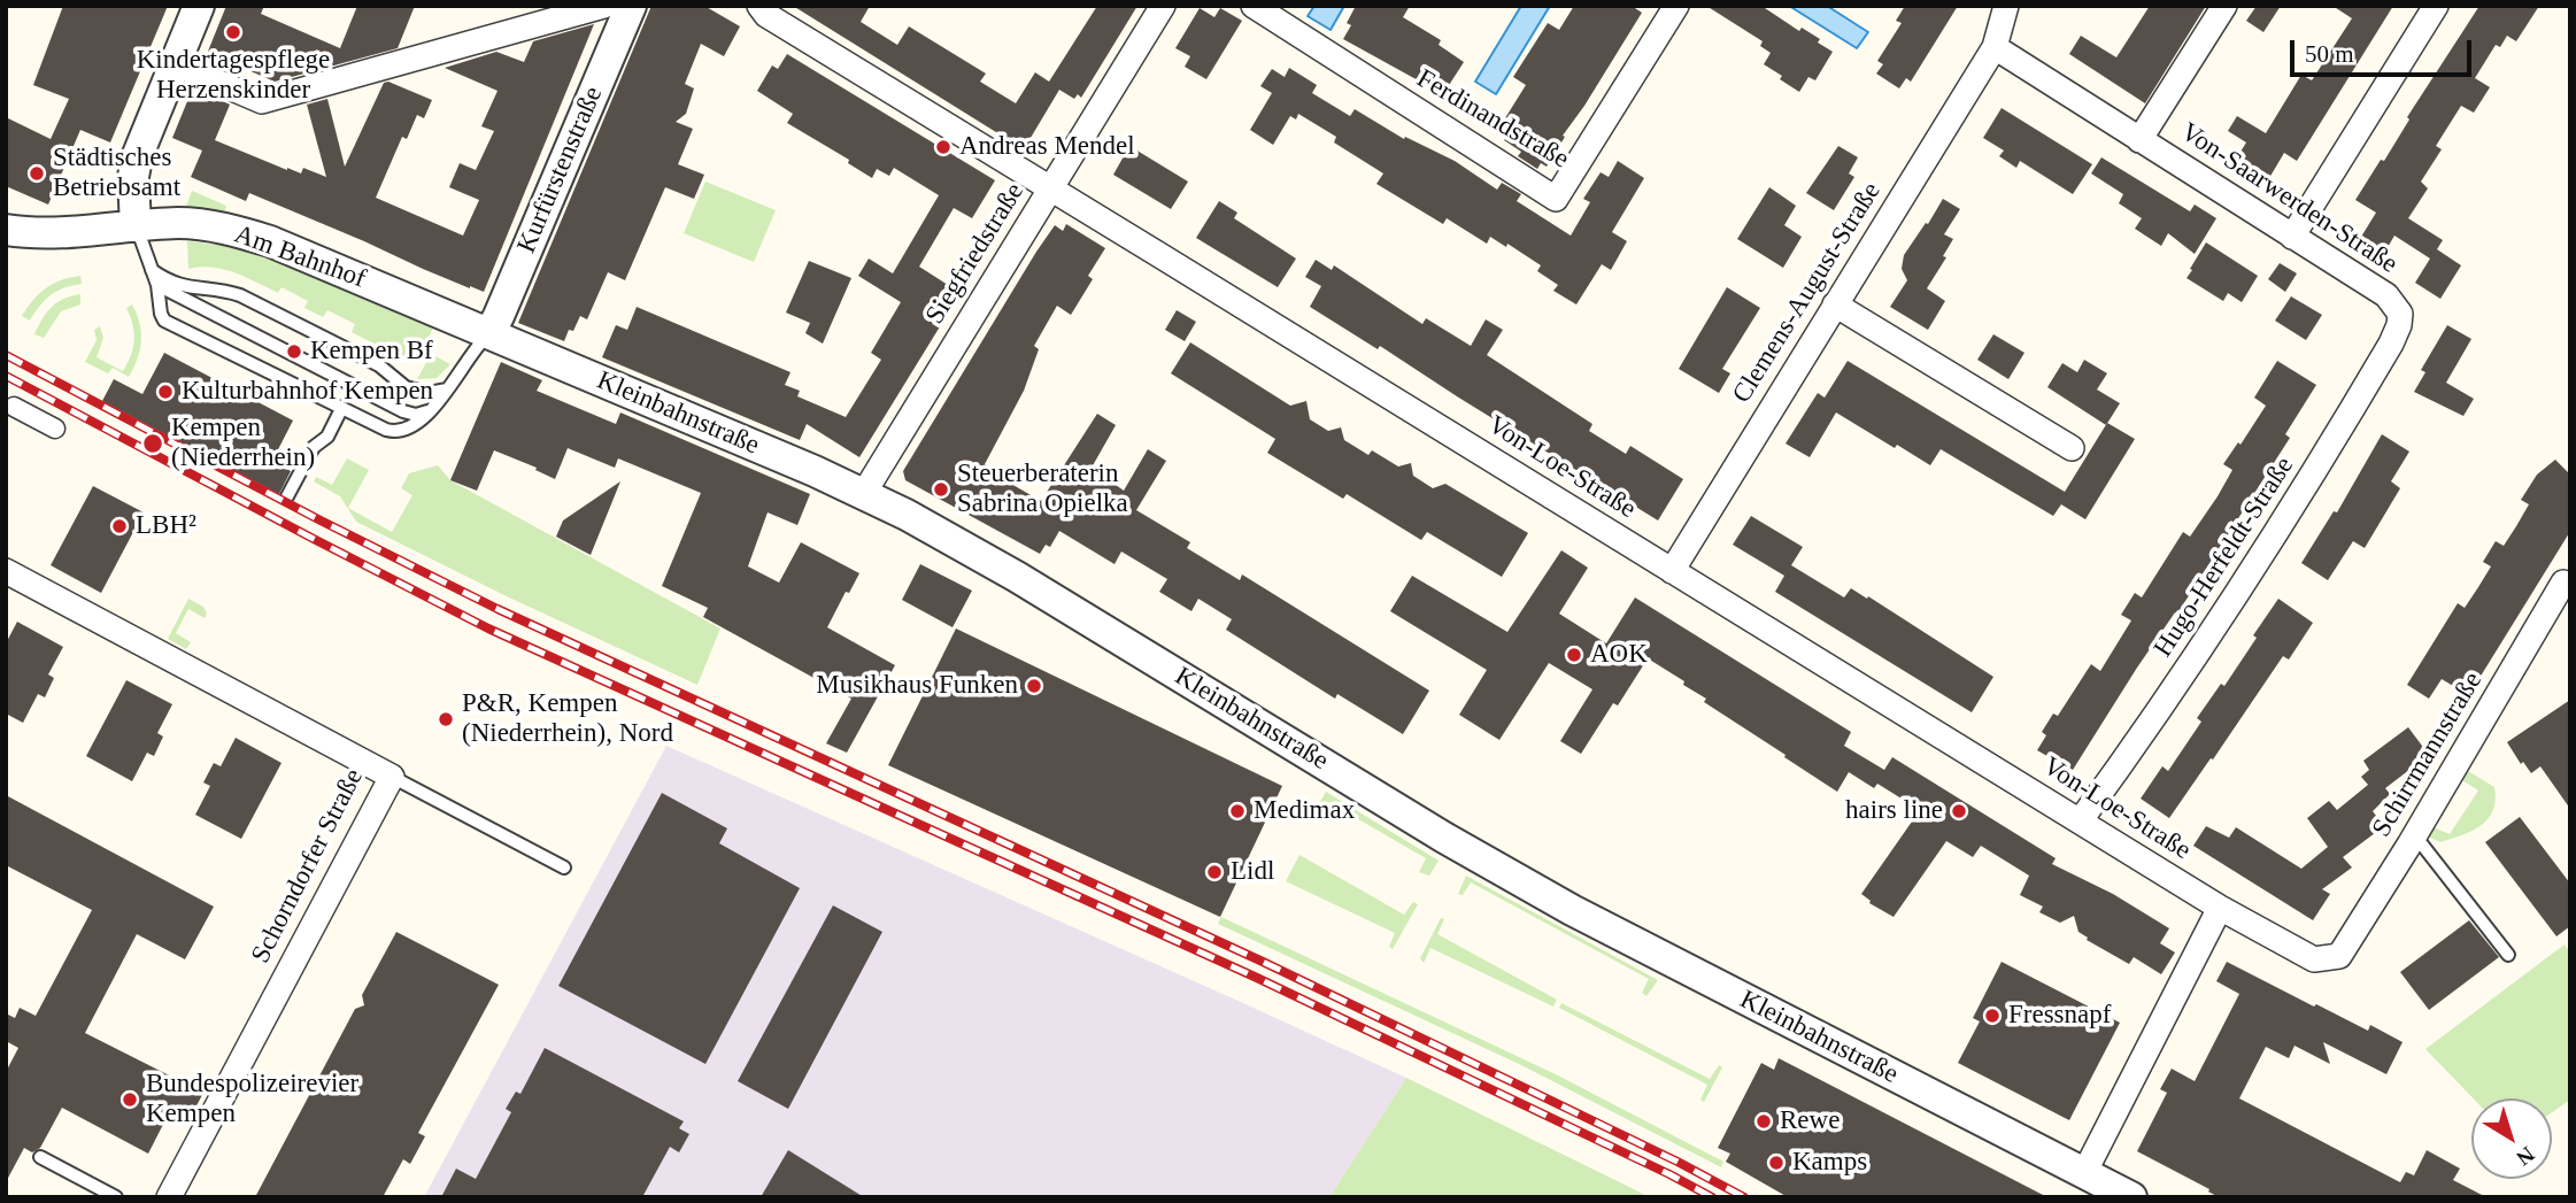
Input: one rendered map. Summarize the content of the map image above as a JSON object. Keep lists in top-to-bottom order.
{
  "streets": {
    "street": [
      "Ferdinandstraße",
      "Kurfürstenstraße",
      "Von-Saarwerden-Straße",
      "Siegfriedstraße",
      "Am Bahnhof",
      "Clemens-August-Straße",
      "Kleinbahnstraße",
      "Von-Loe-Straße",
      "Hugo-Herfeldt-Straße",
      "Schirrmannstraße",
      "Schorndorfer Straße"
    ]
  },
  "crossings": [
    ["Kurfürstenstraße", "Am Bahnhof"],
    ["Kurfürstenstraße", "Kleinbahnstraße"],
    ["Von-Saarwerden-Straße", "Clemens-August-Straße"],
    ["Von-Saarwerden-Straße", "Hugo-Herfeldt-Straße"],
    ["Siegfriedstraße", "Kleinbahnstraße"],
    ["Siegfriedstraße", "Von-Loe-Straße"],
    ["Am Bahnhof", "Kleinbahnstraße"],
    ["Clemens-August-Straße", "Von-Loe-Straße"],
    ["Von-Loe-Straße", "Hugo-Herfeldt-Straße"],
    ["Von-Loe-Straße", "Schirrmannstraße"]
  ],
  "places": [
    "Kindertagespflege Herzenskinder",
    "Andreas Mendel",
    "Städtisches Betriebsamt",
    "Kempen Bf",
    "Kulturbahnhof Kempen",
    "Kempen (Niederrhein)",
    "Steuerberaterin Sabrina Opielka",
    "LBH²",
    "AOK",
    "Musikhaus Funken",
    "P&R, Kempen (Niederrhein), Nord",
    "Medimax",
    "hairs line",
    "Lidl",
    "Fressnapf",
    "Bundespolizeirevier Kempen",
    "Rewe",
    "Kamps"
  ],
  "scale_bar": "50 m",
  "north": "bottom right"
}
